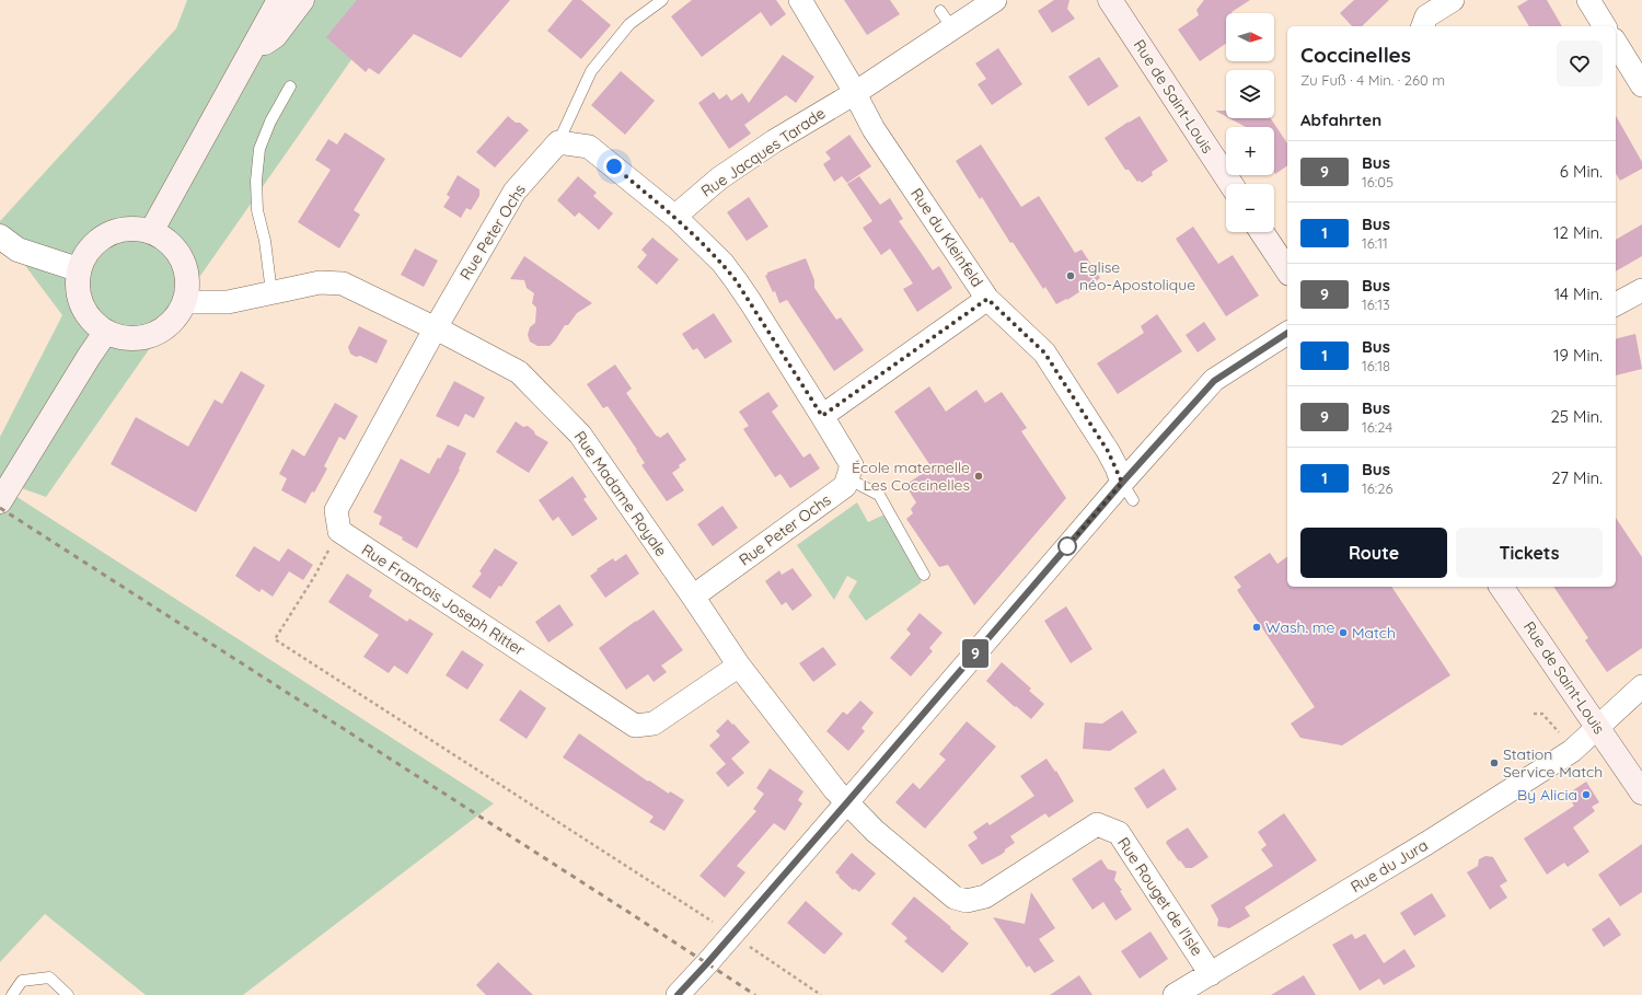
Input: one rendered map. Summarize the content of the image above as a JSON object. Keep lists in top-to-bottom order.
{
  "streets": {
    "main road": ["Rue de Saint-Louis"],
    "street": [
      "Rue Jacques Tarade",
      "Rue Peter Ochs",
      "Rue du Kleinfeld",
      "Rue Madame Royale",
      "Rue François Joseph Ritter",
      "Rue du Jura",
      "Rue Rouget de l'Isle"
    ]
  },
  "crossings": [
    ["Rue de Saint-Louis", "Rue du Jura"],
    ["Rue Jacques Tarade", "Rue du Kleinfeld"],
    ["Rue Peter Ochs", "Rue Madame Royale"],
    ["Rue Madame Royale", "Rue François Joseph Ritter"],
    ["Rue Madame Royale", "Rue Rouget de l'Isle"],
    ["Rue du Jura", "Rue Rouget de l'Isle"]
  ],
  "places": [
    "Eglise néo-Apostolique",
    "École maternelle Les Coccinelles",
    "Wash. me",
    "Match",
    "Station Service Match",
    "By Alicia"
  ],
  "lines": ["bus line 9"],
  "north": "right",
  "page": {
    "on_map": "9",
    "map_buttons": ["+", "−"],
    "heading": [
      ["Coccinelles", "Zu Fuß · 4 Min. · 260 m"],
      "Abfahrten"
    ],
    "list": [
      {
        "mark": "9",
        "name": "Bus",
        "note": "16:05",
        "value": "6 Min."
      },
      {
        "mark": "1",
        "name": "Bus",
        "note": "16:11",
        "value": "12 Min."
      },
      {
        "mark": "9",
        "name": "Bus",
        "note": "16:13",
        "value": "14 Min."
      },
      {
        "mark": "1",
        "name": "Bus",
        "note": "16:18",
        "value": "19 Min."
      },
      {
        "mark": "9",
        "name": "Bus",
        "note": "16:24",
        "value": "25 Min."
      },
      {
        "mark": "1",
        "name": "Bus",
        "note": "16:26",
        "value": "27 Min."
      }
    ],
    "buttons": ["Route", "Tickets"]
  }
}
